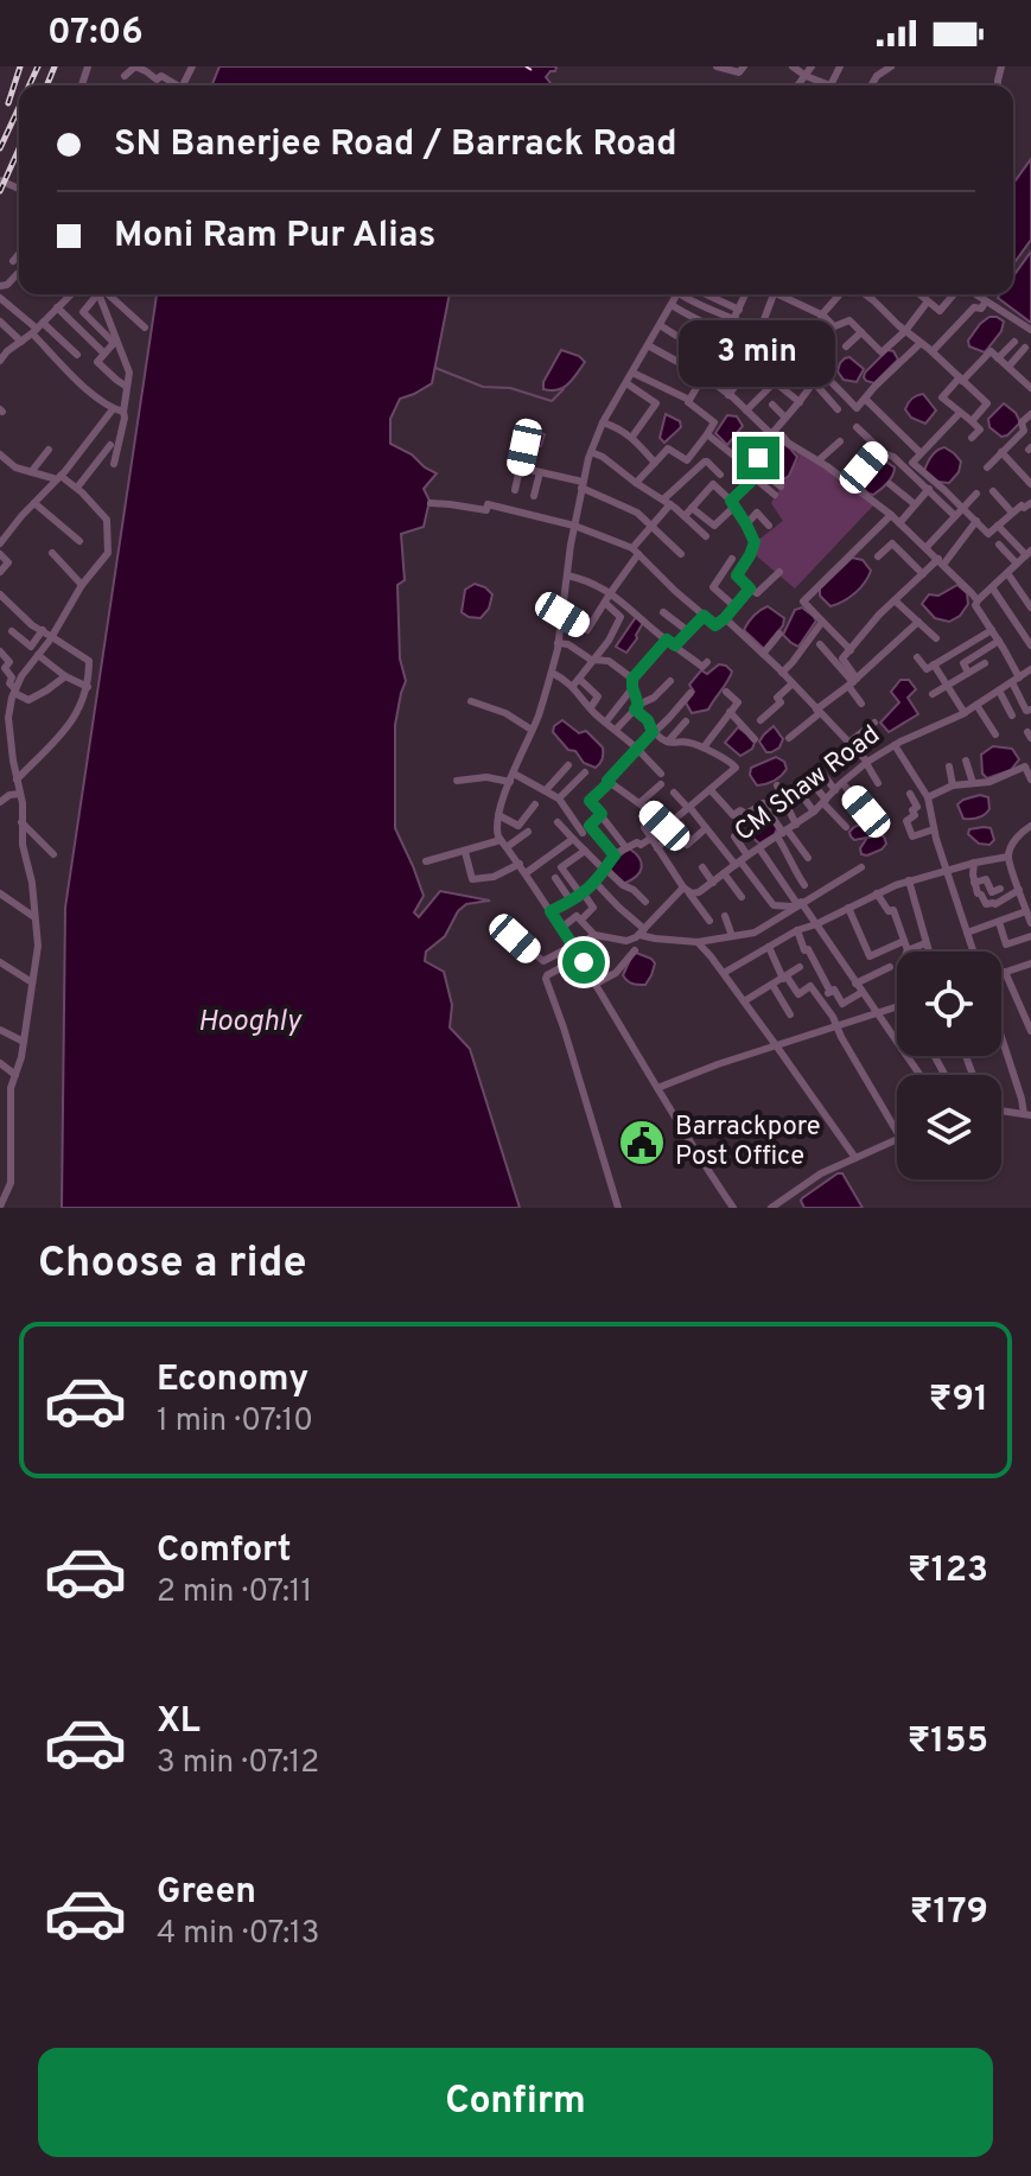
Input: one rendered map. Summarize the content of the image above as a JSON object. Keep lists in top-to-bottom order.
{
  "streets": {
    "street": ["CM Shaw Road"]
  },
  "water": ["Hooghly"],
  "places": {
    "public building": ["Barrackpore Post Office"]
  },
  "page": {
    "status": "07:06",
    "banner": ["SN Banerjee Road / Barrack Road", "Moni Ram Pur Alias"],
    "bubble": "3 min",
    "heading": "Choose a ride",
    "list": [
      {
        "name": "Economy",
        "note": "1 min · 07:10",
        "value": "₹91"
      },
      {
        "name": "Comfort",
        "note": "2 min · 07:11",
        "value": "₹123"
      },
      {
        "name": "XL",
        "note": "3 min · 07:12",
        "value": "₹155"
      },
      {
        "name": "Green",
        "note": "4 min · 07:13",
        "value": "₹179"
      }
    ],
    "buttons": "Confirm"
  }
}
